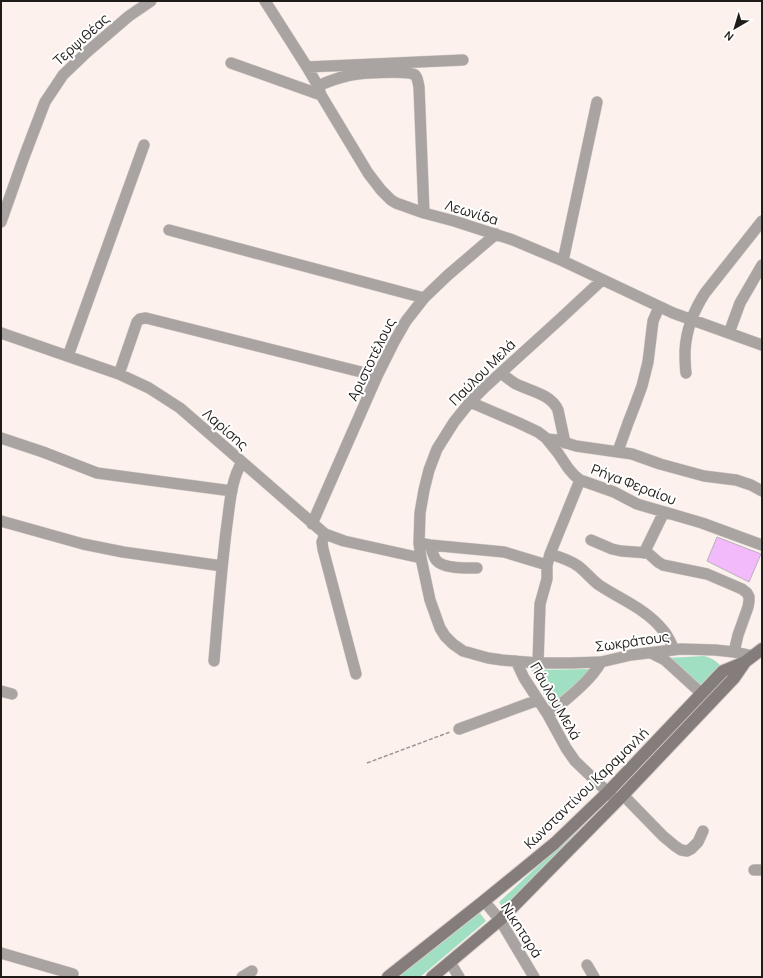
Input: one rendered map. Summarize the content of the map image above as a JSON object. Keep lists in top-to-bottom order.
{
  "streets": {
    "street": [
      "Τερψιθέας",
      "Λεωνίδα",
      "Αριστοτέλους",
      "Παύλου Μελά",
      "Λαρίσης",
      "Ρήγα Φεραίου",
      "Σωκράτους",
      "Πάυλου Μελά",
      "Κωνσταντίνου Καραμανλή",
      "Νικηταρά"
    ]
  },
  "crossings": [
    ["Λεωνίδα", "Αριστοτέλους"],
    ["Λεωνίδα", "Παύλου Μελά"],
    ["Αριστοτέλους", "Λαρίσης"],
    ["Παύλου Μελά", "Λαρίσης"],
    ["Παύλου Μελά", "Ρήγα Φεραίου"],
    ["Παύλου Μελά", "Πάυλου Μελά"],
    ["Λαρίσης", "Πάυλου Μελά"],
    ["Σωκράτους", "Πάυλου Μελά"],
    ["Σωκράτους", "Κωνσταντίνου Καραμανλή"],
    ["Πάυλου Μελά", "Κωνσταντίνου Καραμανλή"],
    ["Κωνσταντίνου Καραμανλή", "Νικηταρά"]
  ],
  "north": "bottom left"
}
